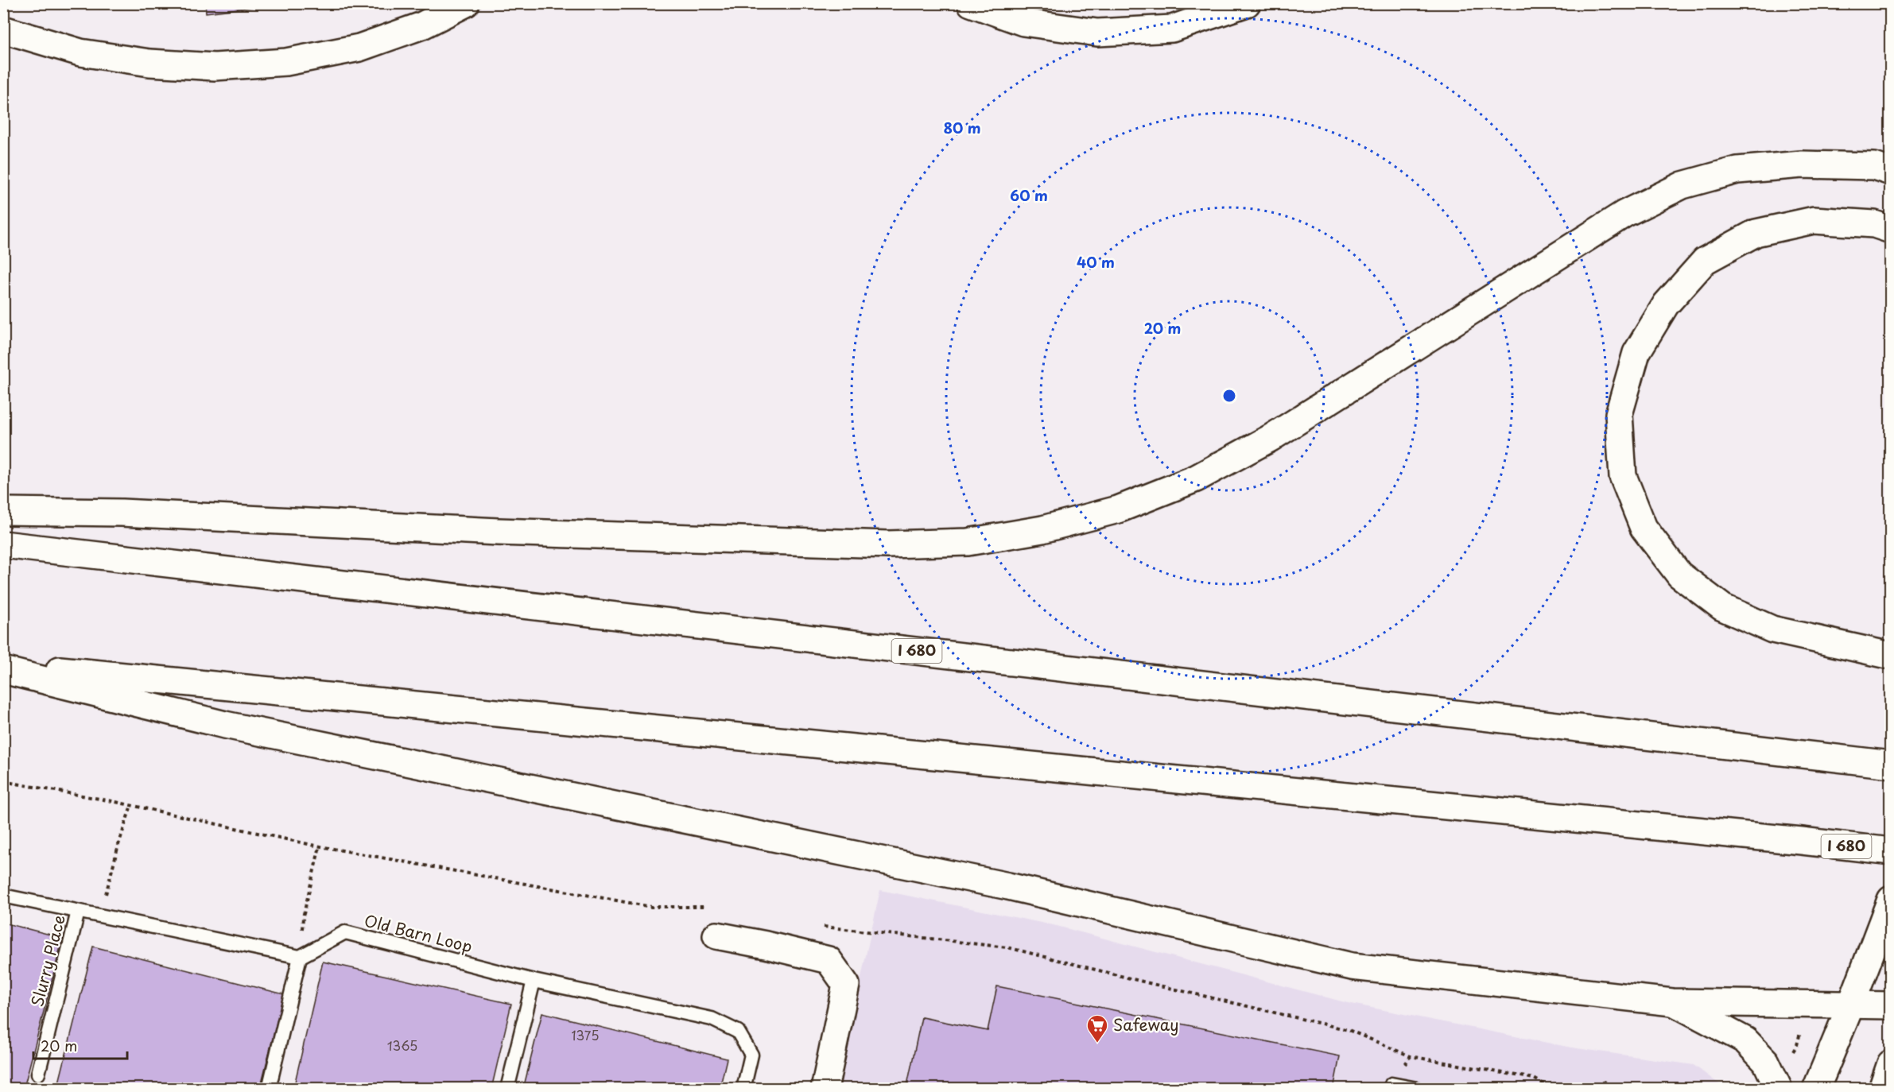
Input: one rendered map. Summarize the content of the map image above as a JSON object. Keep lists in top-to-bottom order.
{
  "streets": {
    "main road": ["I 680"],
    "lane": ["Old Barn Loop", "Slurry Place"]
  },
  "places": {
    "supermarket": ["Safeway"]
  },
  "house_numbers": ["1375", "1365"],
  "scale_bar": "20 m",
  "rings": [
    "80 m",
    "60 m",
    "40 m",
    "20 m"
  ]
}
